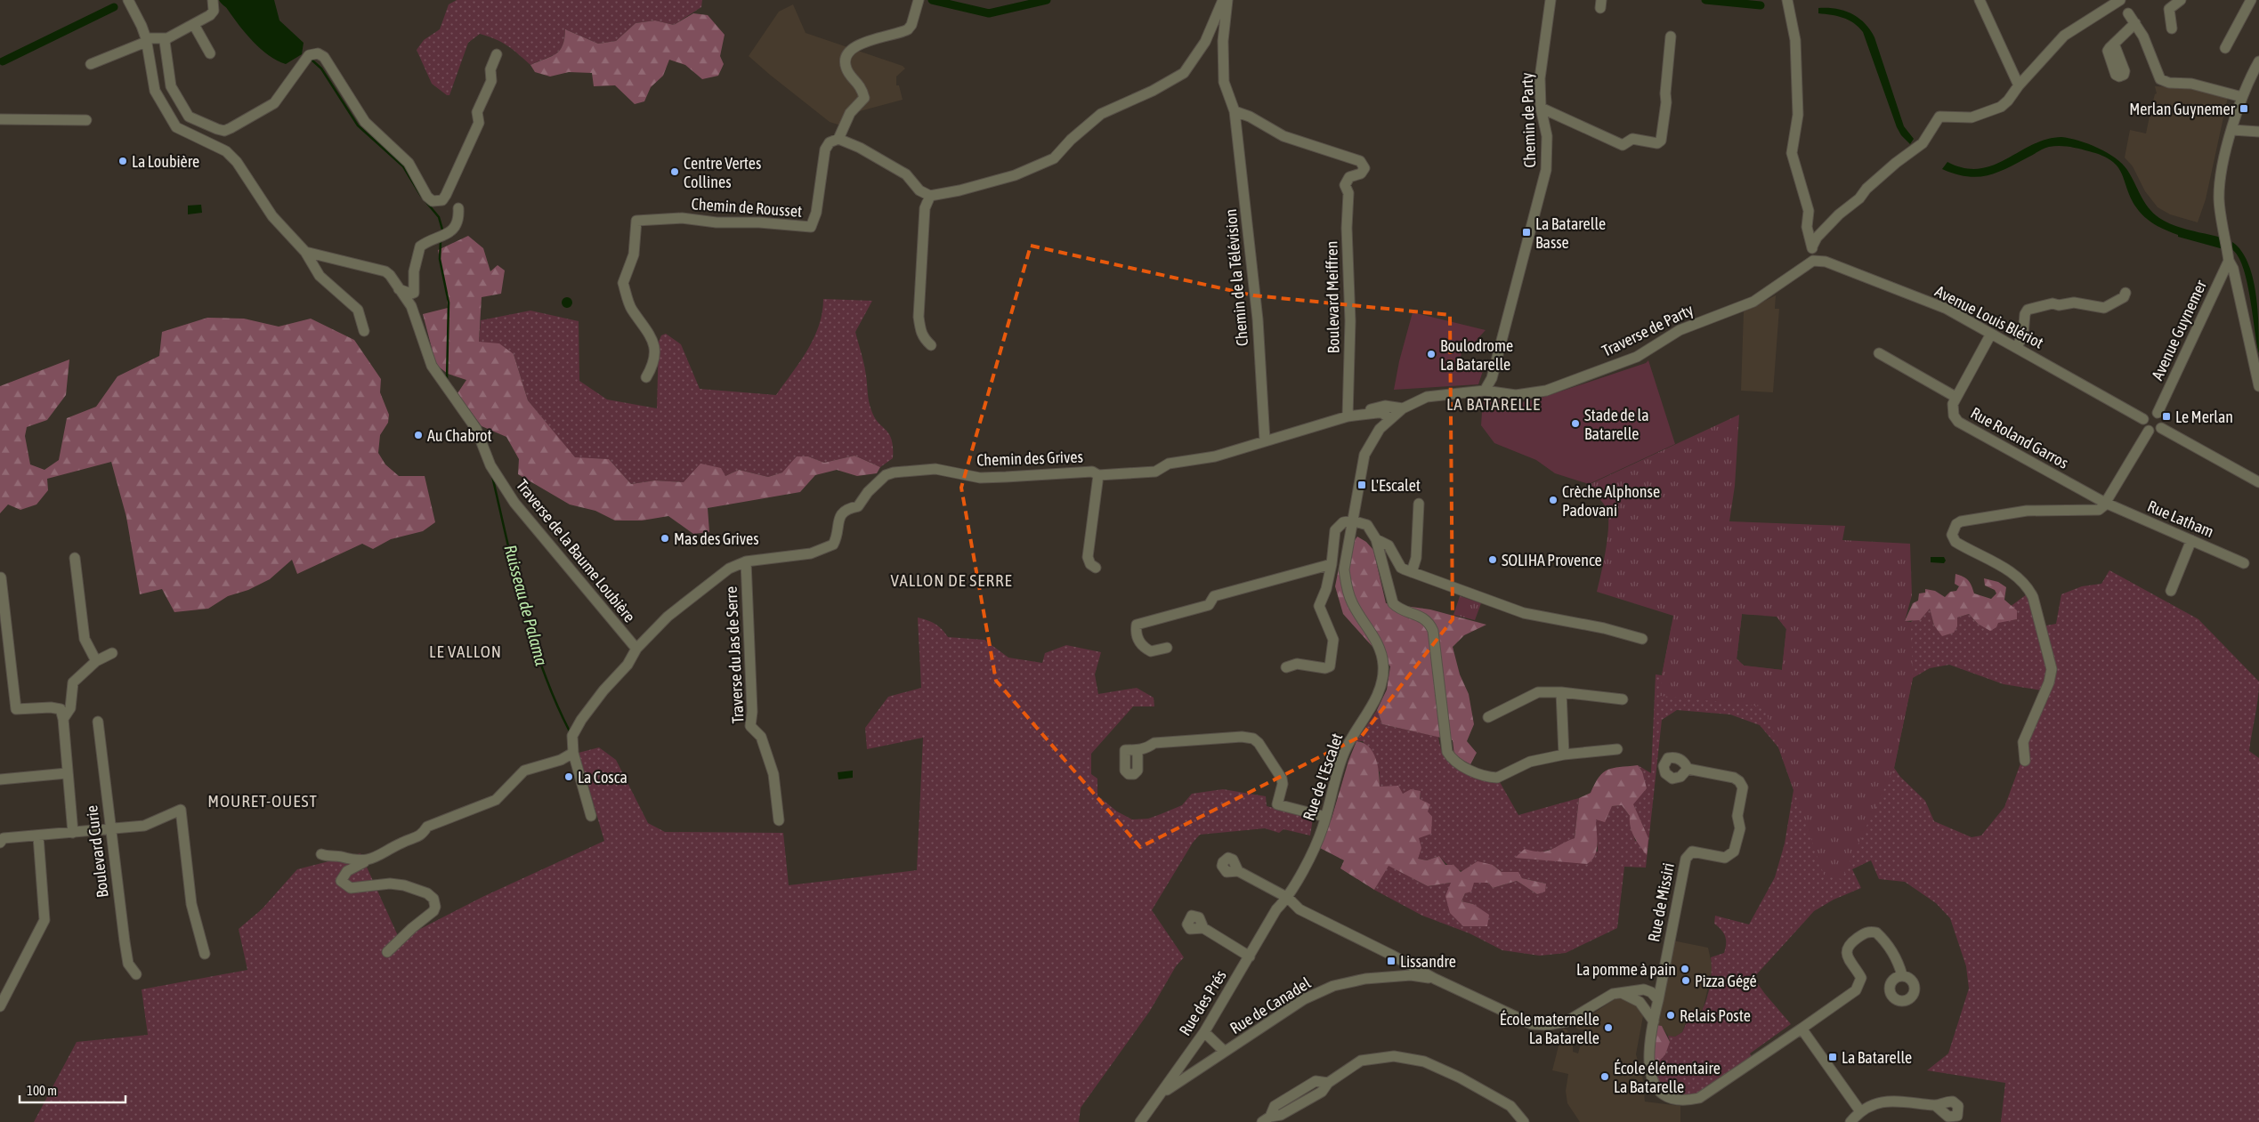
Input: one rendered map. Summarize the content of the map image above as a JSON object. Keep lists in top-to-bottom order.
{
  "streets": {
    "street": [
      "Chemin de Party",
      "Chemin de Rousset",
      "Chemin de la Télévision",
      "Boulevard Meiffren",
      "Avenue Louis Blériot",
      "Traverse de Party",
      "Avenue Guynemer",
      "Rue Roland Garros",
      "Chemin des Grives",
      "Rue Latham",
      "Traverse de la Baume Loubière",
      "Traverse du Jas de Serre",
      "Rue de l'Escalet",
      "Boulevard Curie",
      "Rue de Missiri",
      "Rue des Prés",
      "Rue de Canadel"
    ]
  },
  "crossings": [
    ["Chemin de Party", "Traverse de Party"],
    ["Chemin de Party", "Chemin des Grives"],
    ["Chemin de la Télévision", "Boulevard Meiffren"],
    ["Chemin de la Télévision", "Chemin des Grives"],
    ["Boulevard Meiffren", "Chemin des Grives"],
    ["Avenue Louis Blériot", "Traverse de Party"],
    ["Avenue Louis Blériot", "Avenue Guynemer"],
    ["Avenue Louis Blériot", "Rue Roland Garros"],
    ["Traverse de Party", "Chemin des Grives"],
    ["Rue Roland Garros", "Rue Latham"],
    ["Chemin des Grives", "Traverse de la Baume Loubière"],
    ["Chemin des Grives", "Traverse du Jas de Serre"],
    ["Chemin des Grives", "Rue de l'Escalet"],
    ["Rue de l'Escalet", "Rue des Prés"],
    ["Rue des Prés", "Rue de Canadel"]
  ],
  "districts": [
    "LA BATARELLE",
    "VALLON DE SERRE",
    "LE VALLON",
    "MOURET-OUEST"
  ],
  "water": ["Ruisseau de Palama"],
  "places": {
    "transit": [
      "Merlan Guynemer",
      "La Batarelle Basse",
      "Le Merlan",
      "L'Escalet",
      "Lissandre",
      "La Batarelle"
    ],
    "other": [
      "La Loubière",
      "Centre Vertes Collines",
      "Boulodrome La Batarelle",
      "Stade de la Batarelle",
      "Au Chabrot",
      "Crèche Alphonse Padovani",
      "Mas des Grives",
      "SOLIHA Provence",
      "La Cosca",
      "La pomme à pain",
      "Pizza Gégé",
      "Relais Poste",
      "École maternelle La Batarelle",
      "École élémentaire La Batarelle"
    ]
  },
  "scale_bar": "100 m"
}
